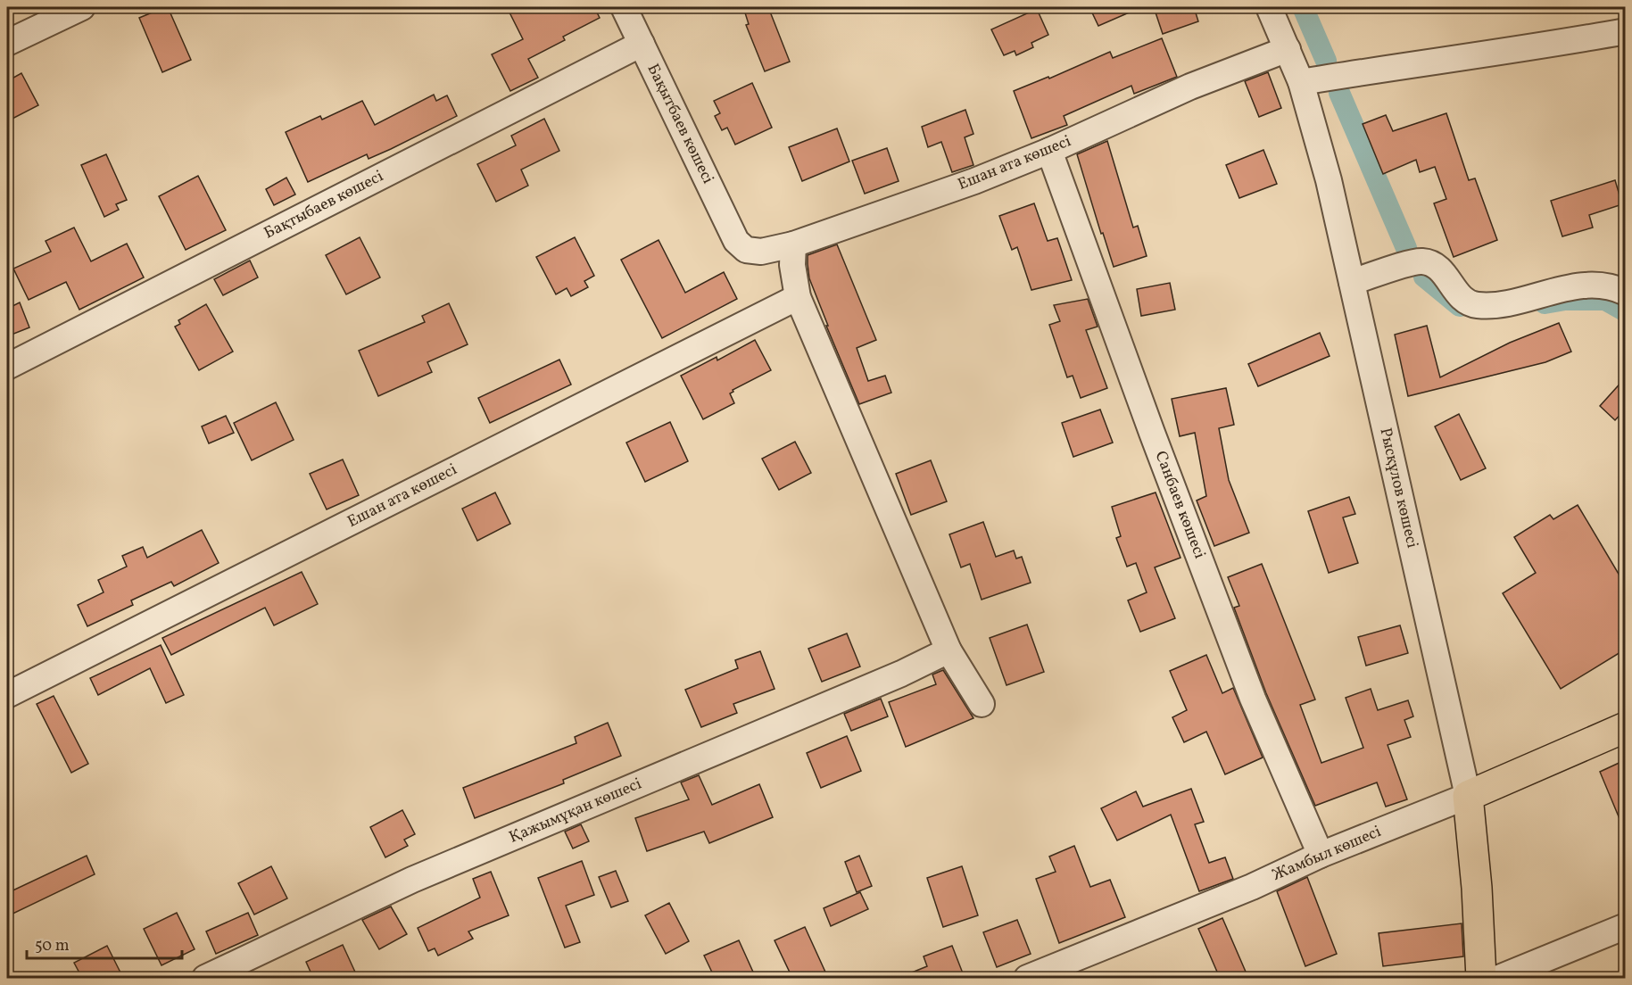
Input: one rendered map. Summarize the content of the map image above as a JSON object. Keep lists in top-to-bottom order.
{
  "streets": {
    "main road": ["Рысқұлов көшесі", "Жамбыл көшесі"],
    "street": [
      "Бақытбаев көшесі",
      "Ешан ата көшесі",
      "Бақтыбаев көшесі",
      "Санбаев көшесі",
      "Қажымұқан көшесі"
    ]
  },
  "crossings": [
    ["Бақытбаев көшесі", "Ешан ата көшесі"],
    ["Бақытбаев көшесі", "Бақтыбаев көшесі"],
    ["Ешан ата көшесі", "Рысқұлов көшесі"],
    ["Ешан ата көшесі", "Санбаев көшесі"],
    ["Рысқұлов көшесі", "Жамбыл көшесі"],
    ["Санбаев көшесі", "Жамбыл көшесі"]
  ],
  "scale_bar": "50 m"
}
